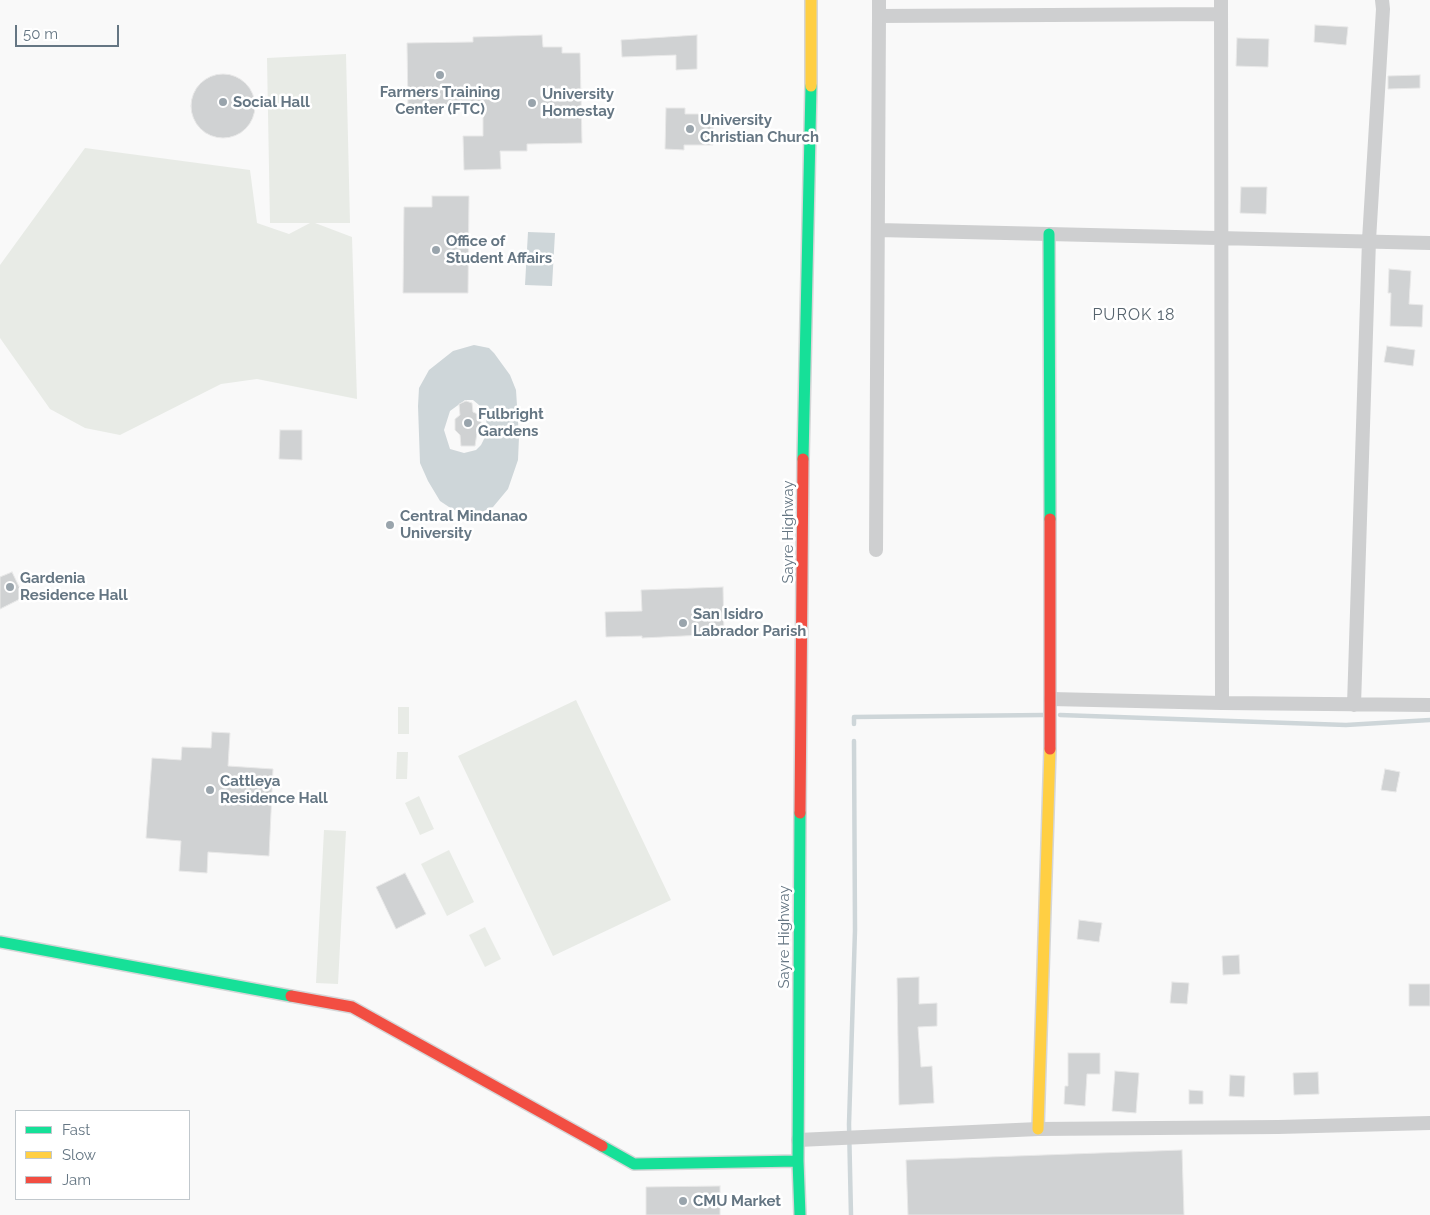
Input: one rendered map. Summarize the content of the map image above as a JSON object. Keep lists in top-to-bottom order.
{
  "streets": {
    "main road": ["Sayre Highway"]
  },
  "districts": ["PUROK 18"],
  "places": [
    "Farmers Training Center (FTC)",
    "Social Hall",
    "University Homestay",
    "University Christian Church",
    "Office of Student Affairs",
    "Fulbright Gardens",
    "Central Mindanao University",
    "Gardenia Residence Hall",
    "San Isidro Labrador Parish",
    "Cattleya Residence Hall",
    "CMU Market"
  ],
  "legend": ["Fast", "Slow", "Jam"],
  "scale_bar": "50 m"
}
